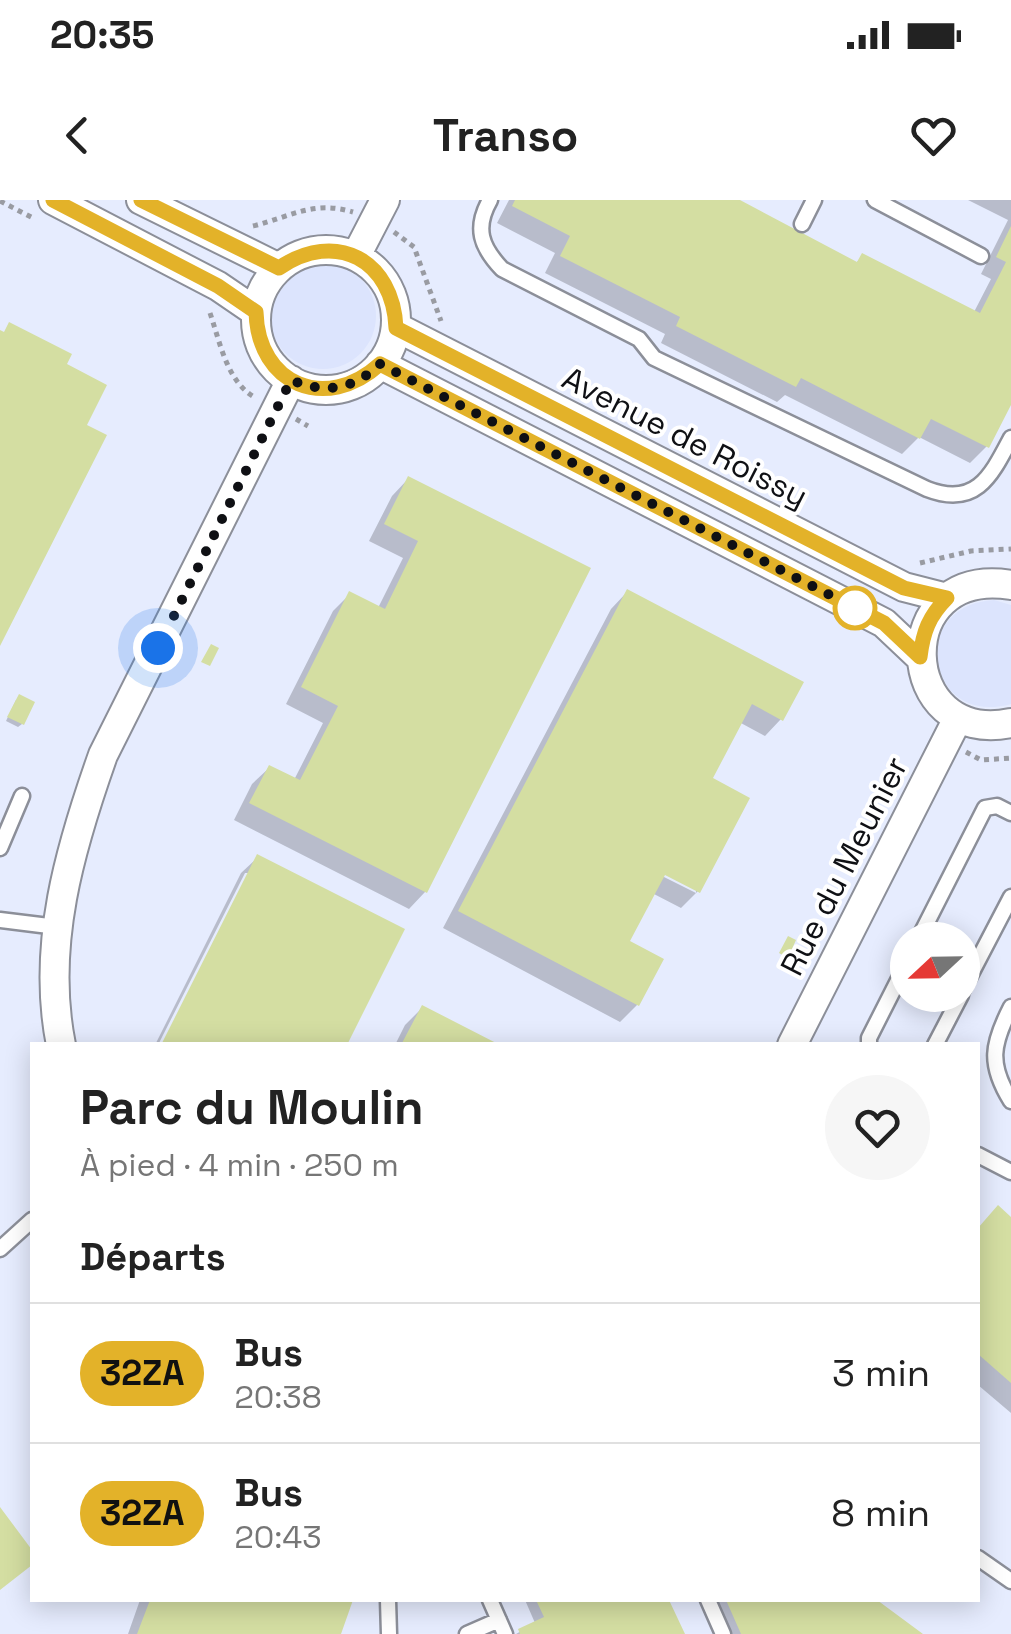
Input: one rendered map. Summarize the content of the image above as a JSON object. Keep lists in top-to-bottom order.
{
  "streets": {
    "street": ["Avenue de Roissy", "Rue du Meunier"]
  },
  "lines": ["bus line 32ZA"],
  "north": "left",
  "page": {
    "status": "20:35",
    "header": "Transo",
    "heading": [
      ["Parc du Moulin", "À pied · 4 min · 250 m"],
      "Départs"
    ],
    "list": [
      {
        "mark": "32ZA",
        "name": "Bus",
        "note": "20:38",
        "value": "3 min"
      },
      {
        "mark": "32ZA",
        "name": "Bus",
        "note": "20:43",
        "value": "8 min"
      }
    ]
  }
}
